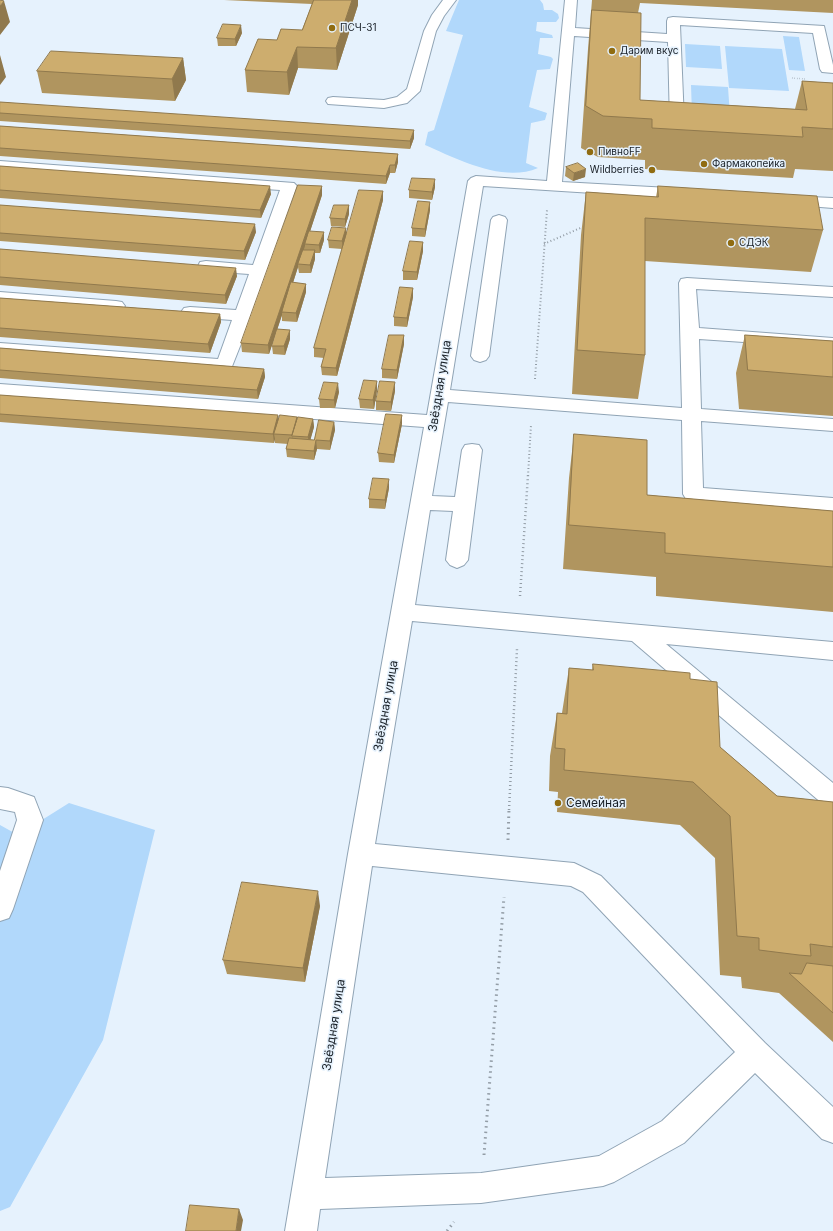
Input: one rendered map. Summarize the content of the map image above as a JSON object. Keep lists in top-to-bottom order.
{
  "streets": {
    "street": ["Звёздная улица"]
  },
  "places": [
    "ПСЧ-31",
    "Дарим вкус",
    "ПивноFF",
    "Фармакопейка",
    "Wildberries",
    "СДЭК",
    "Семейная"
  ]
}
